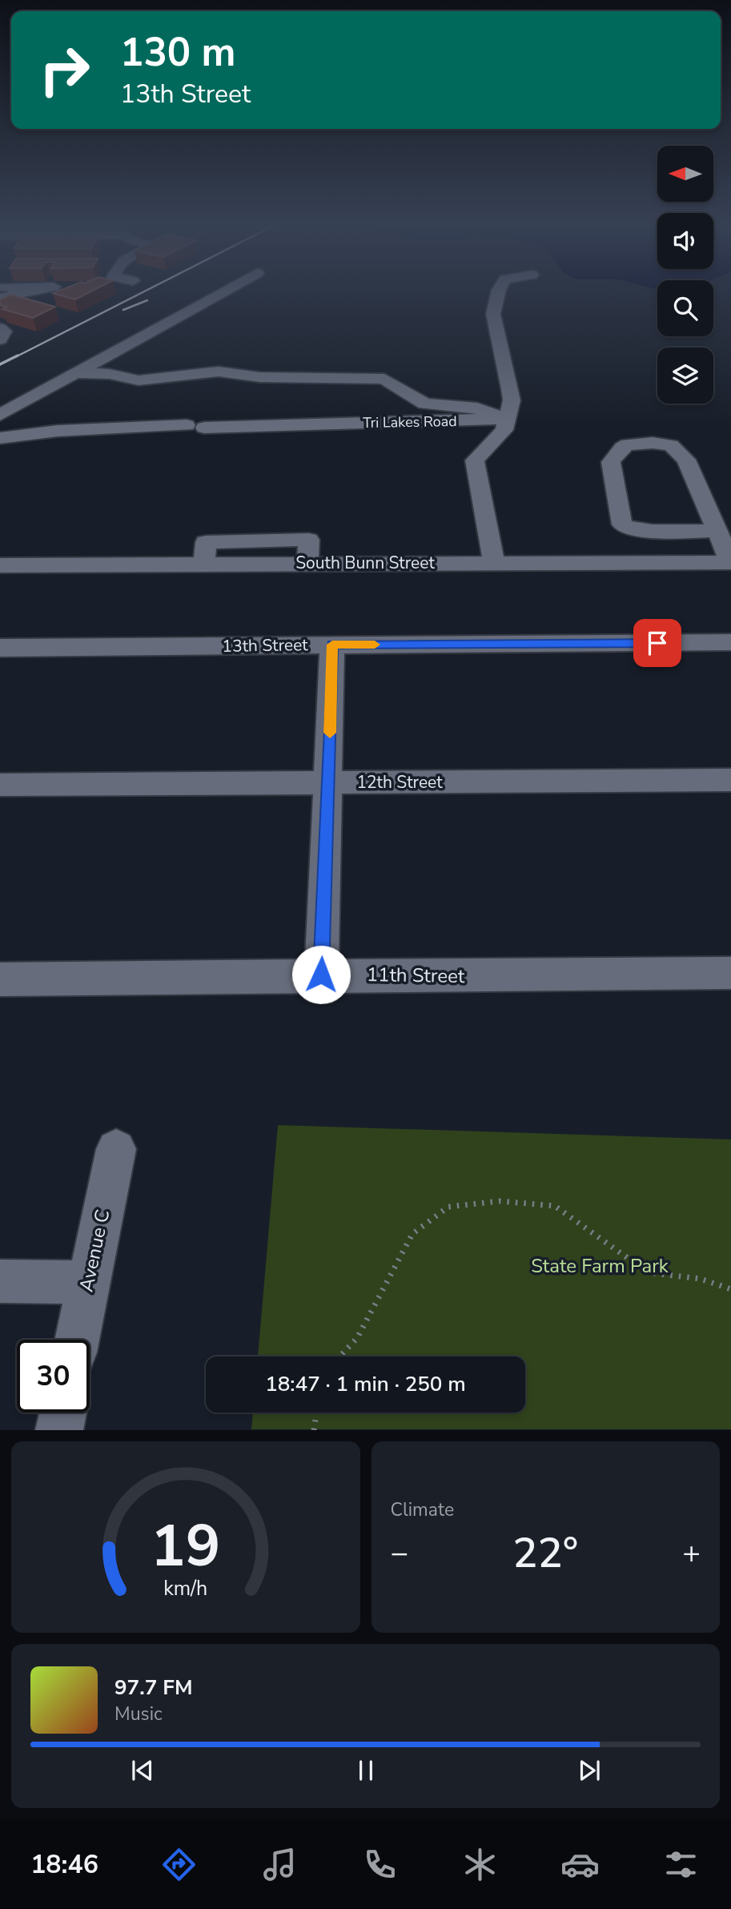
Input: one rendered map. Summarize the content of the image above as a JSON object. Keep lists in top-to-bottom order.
{
  "streets": {
    "street": [
      "Tri Lakes Road",
      "South Bunn Street",
      "13th Street",
      "12th Street",
      "11th Street",
      "Avenue C"
    ]
  },
  "parks": ["State Farm Park"],
  "north": "left",
  "page": {
    "turn": ["130 m", "13th Street"],
    "limit": "30",
    "trip": "18:47 · 1 min · 250 m",
    "tile": "Climate",
    "heat": ["−", "22°", "+"],
    "song": ["97.7 FM", "Music"],
    "tabs": "18:46",
    "gauge": ["19", "km/h"]
  }
}
